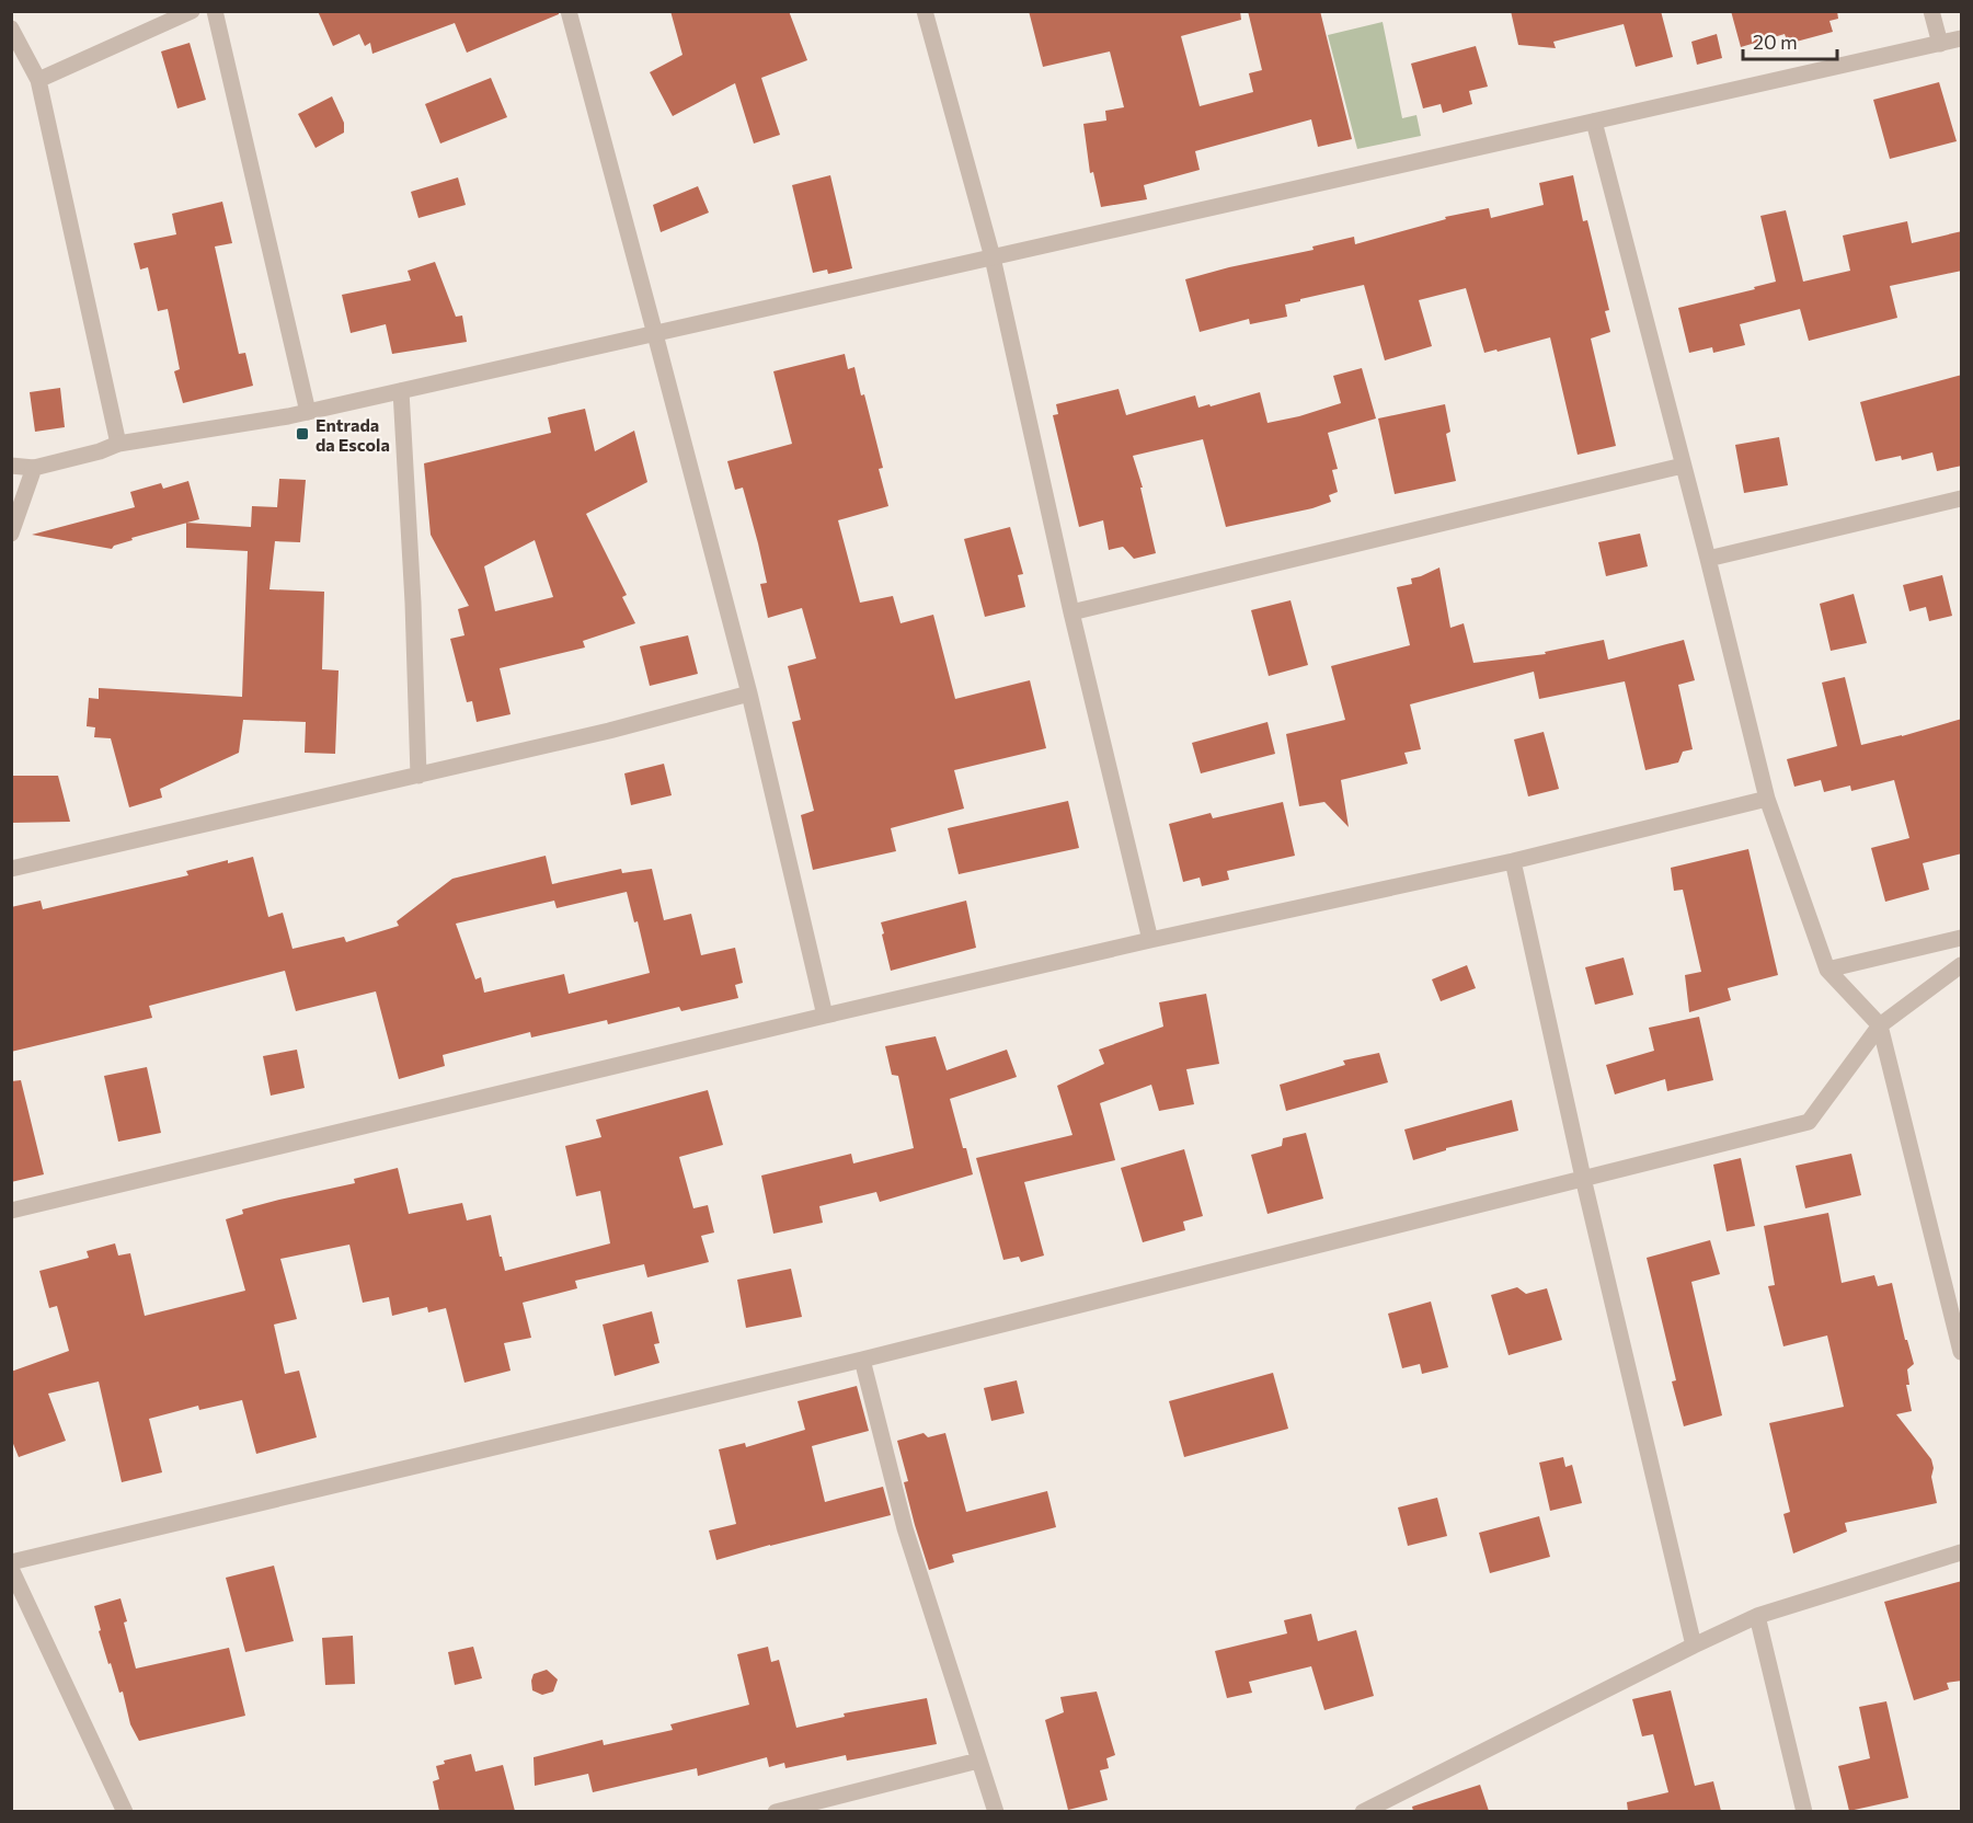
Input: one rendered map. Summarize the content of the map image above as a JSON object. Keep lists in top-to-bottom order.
{
  "places": {
    "transit": ["Entrada da Escola"]
  },
  "scale_bar": "20 m"
}
